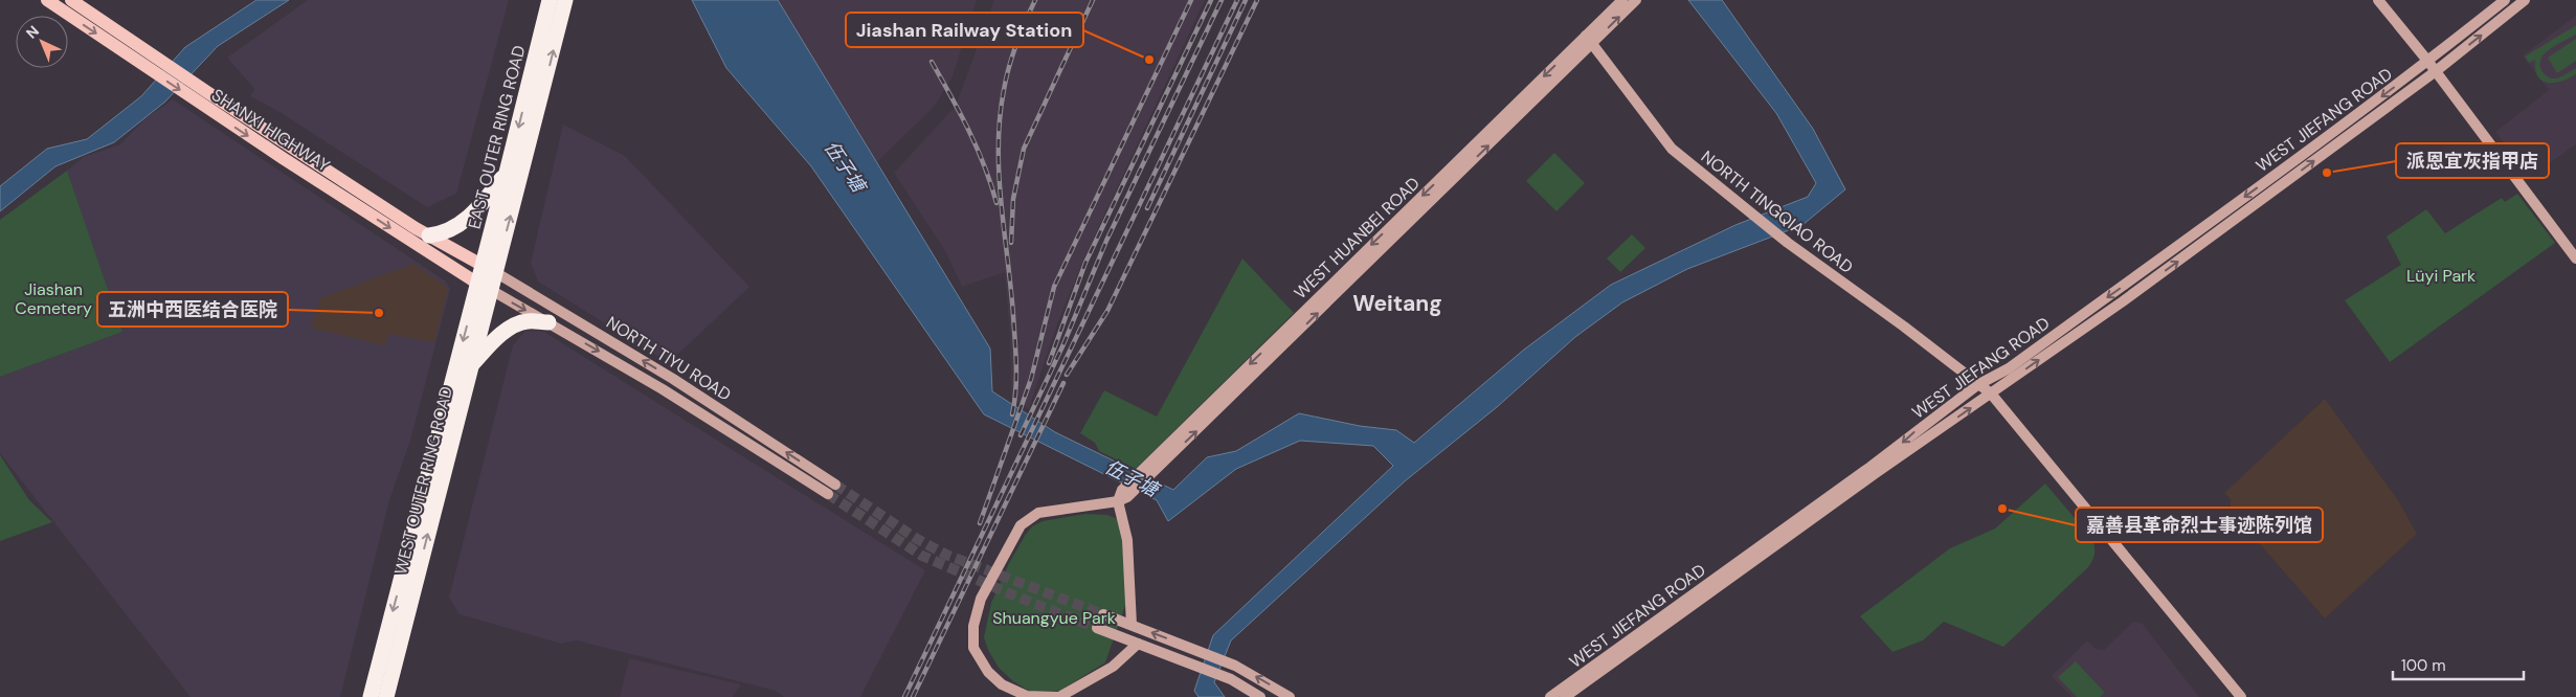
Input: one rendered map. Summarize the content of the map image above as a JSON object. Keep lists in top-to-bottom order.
{
  "streets": {
    "highway": ["EAST OUTER RING ROAD", "WEST OUTER RING ROAD"],
    "main road": [
      "WEST JIEFANG ROAD",
      "SHANXI HIGHWAY",
      "NORTH TINGQIAO ROAD",
      "WEST HUANBEI ROAD",
      "NORTH TIYU ROAD"
    ]
  },
  "crossings": [
    ["WEST JIEFANG ROAD", "NORTH TINGQIAO ROAD"],
    ["SHANXI HIGHWAY", "EAST OUTER RING ROAD"],
    ["SHANXI HIGHWAY", "NORTH TIYU ROAD"],
    ["SHANXI HIGHWAY", "WEST OUTER RING ROAD"],
    ["EAST OUTER RING ROAD", "NORTH TIYU ROAD"],
    ["EAST OUTER RING ROAD", "WEST OUTER RING ROAD"],
    ["NORTH TINGQIAO ROAD", "WEST HUANBEI ROAD"],
    ["NORTH TIYU ROAD", "WEST OUTER RING ROAD"]
  ],
  "districts": ["Weitang"],
  "water": ["伍子塘"],
  "parks": ["Lüyi Park", "Jiashan Cemetery", "Shuangyue Park"],
  "places": [
    "Jiashan Railway Station",
    "派恩宜灰指甲店",
    "五洲中西医结合医院",
    "嘉善县革命烈士事迹陈列馆"
  ],
  "scale_bar": "100 m",
  "north": "top left"
}
